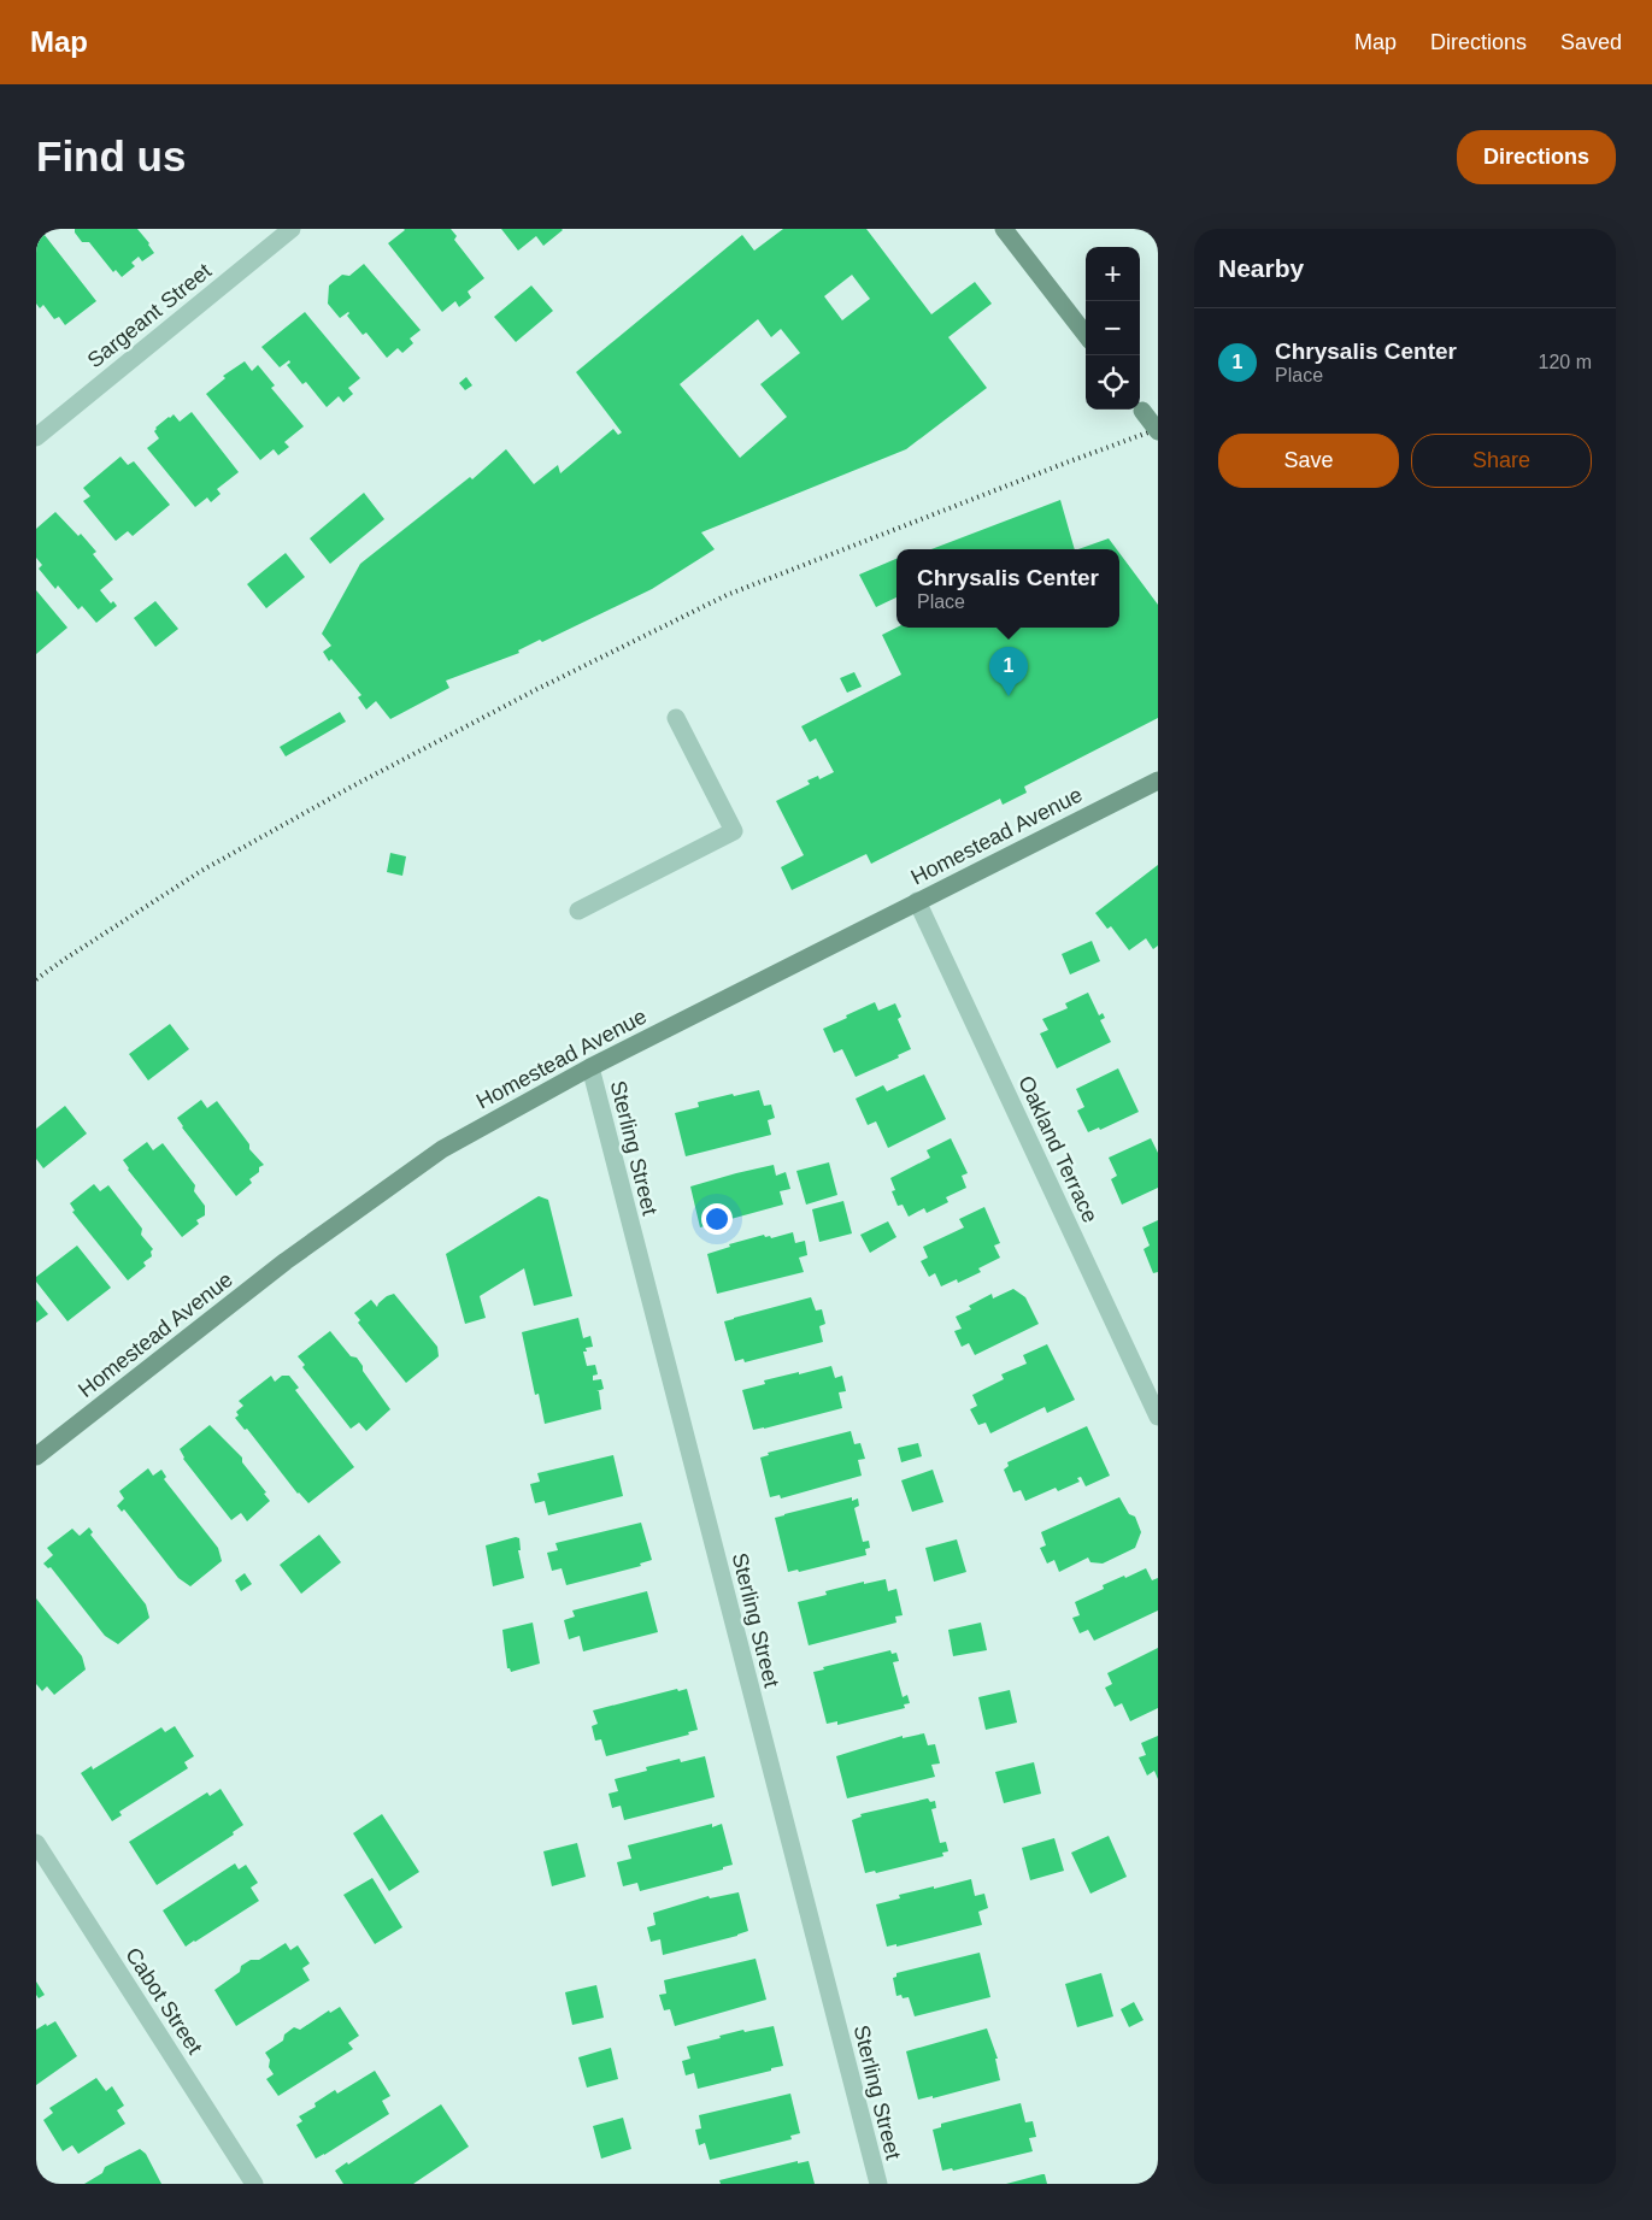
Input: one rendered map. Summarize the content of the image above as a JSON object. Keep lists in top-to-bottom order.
{
  "streets": {
    "main road": ["Homestead Avenue"],
    "street": [
      "Sargeant Street",
      "Sterling Street",
      "Oakland Terrace",
      "Cabot Street"
    ]
  },
  "crossings": [
    ["Homestead Avenue", "Sterling Street"],
    ["Homestead Avenue", "Oakland Terrace"]
  ],
  "page": {
    "header": "Map",
    "nav": ["Map", "Directions", "Saved"],
    "buttons": [
      "Directions",
      ["Save", "Share"]
    ],
    "title": "Find us",
    "heading": "Nearby",
    "map_buttons": ["+", "−"],
    "list": [
      {
        "mark": "1",
        "name": "Chrysalis Center",
        "note": "Place",
        "value": "120 m"
      }
    ],
    "popup": ["Chrysalis Center", "Place"],
    "pins": "1"
  }
}
